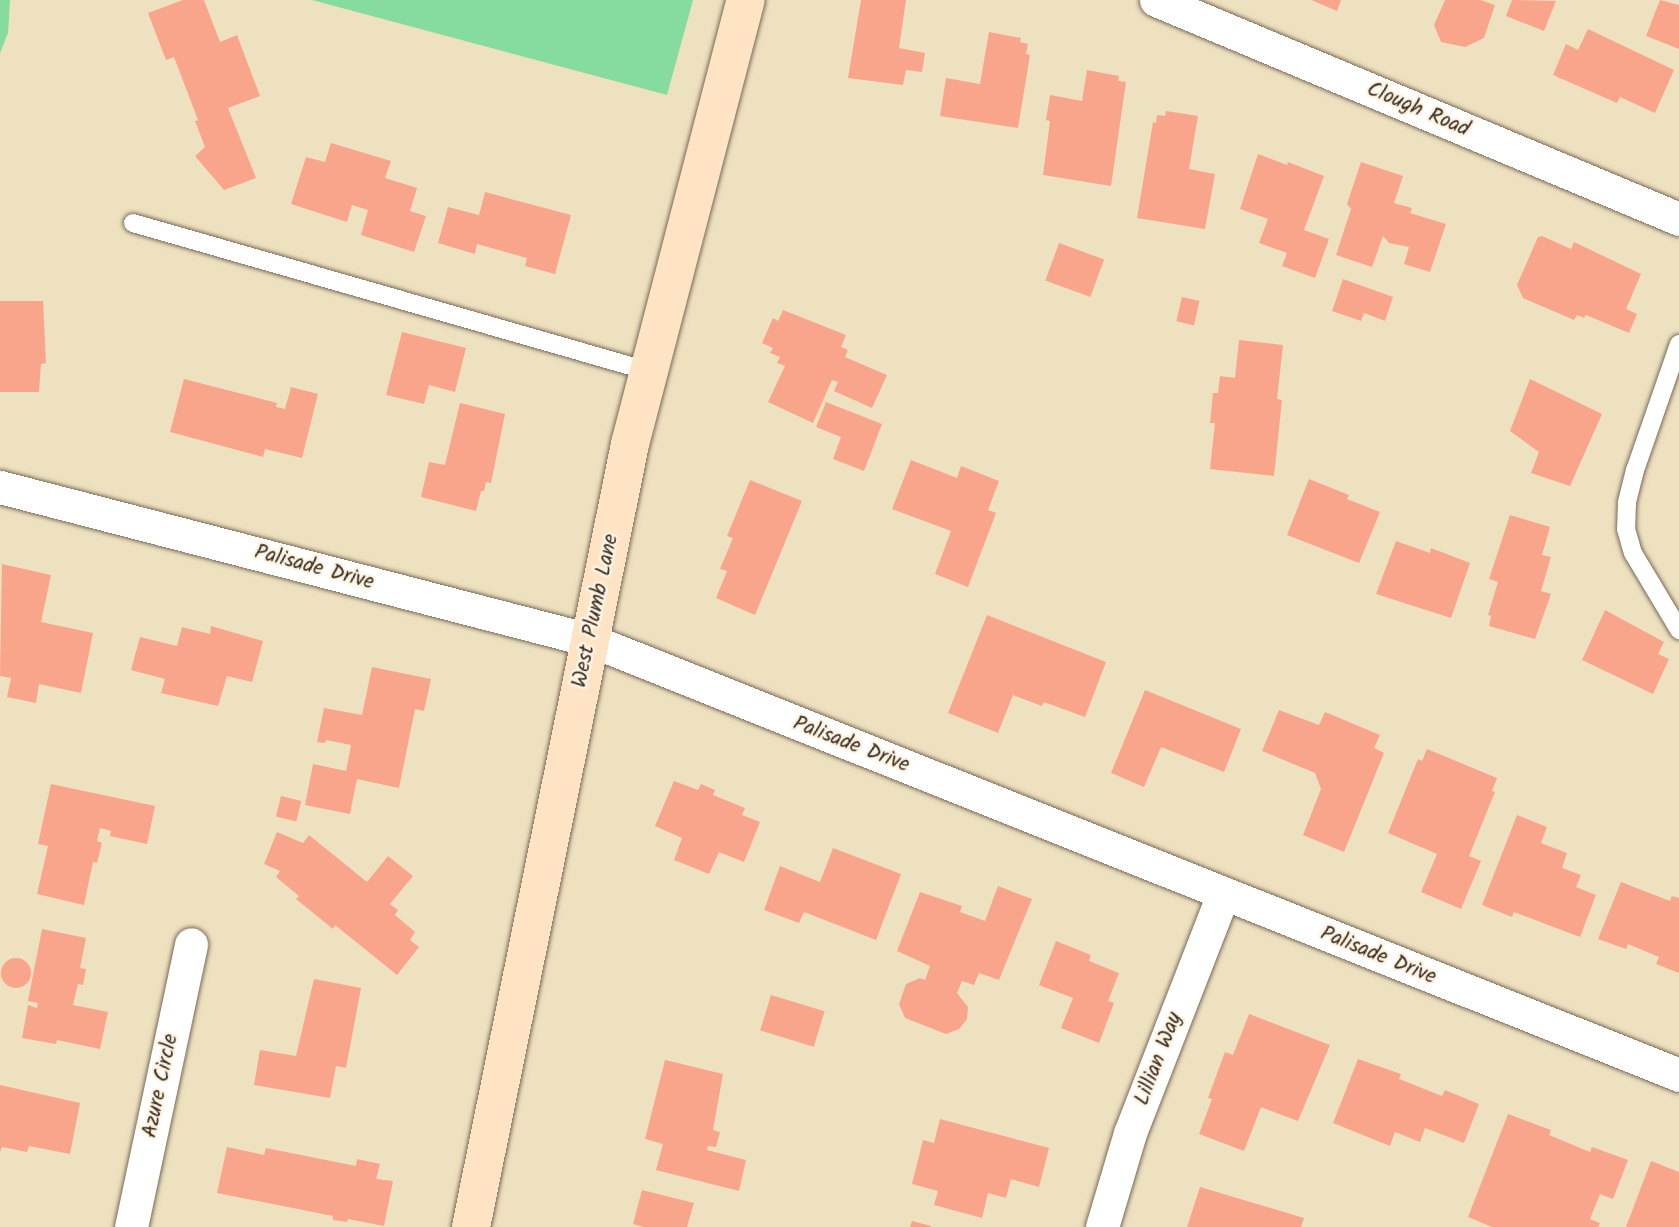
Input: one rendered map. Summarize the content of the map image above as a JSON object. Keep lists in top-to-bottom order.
{
  "streets": {
    "main road": ["West Plumb Lane"],
    "street": [
      "Clough Road",
      "Palisade Drive",
      "Lillian Way",
      "Azure Circle"
    ]
  },
  "crossings": [
    ["Palisade Drive", "West Plumb Lane"],
    ["Palisade Drive", "Lillian Way"]
  ]
}
